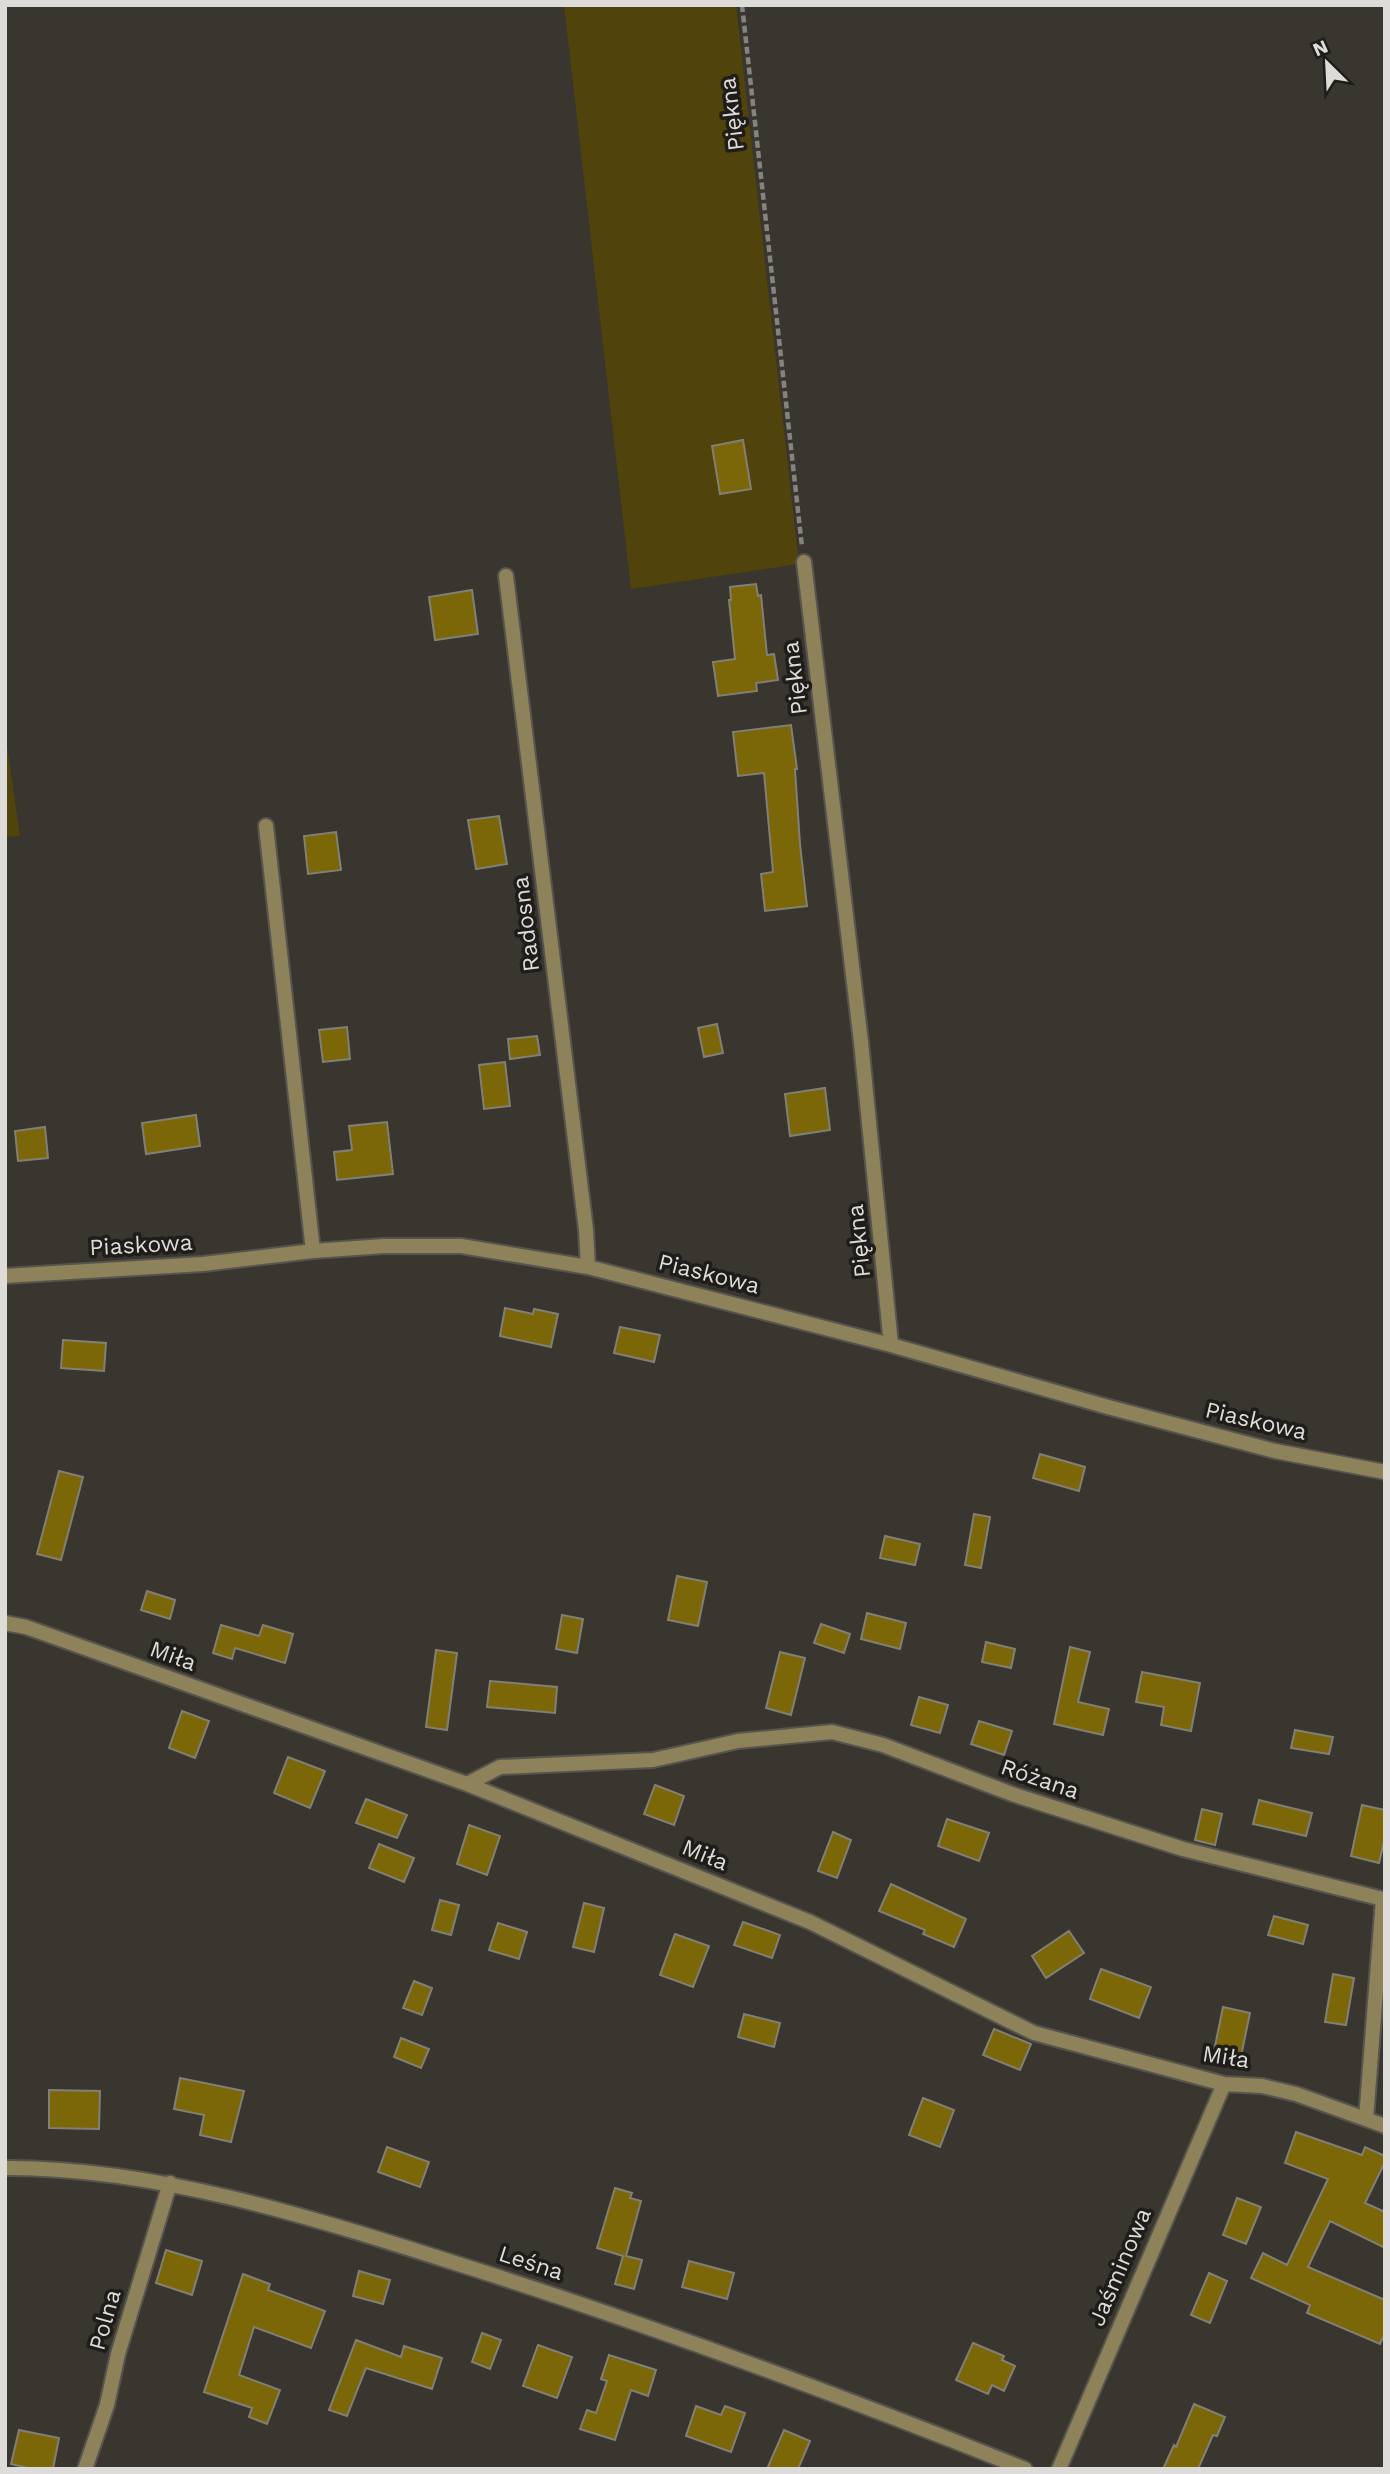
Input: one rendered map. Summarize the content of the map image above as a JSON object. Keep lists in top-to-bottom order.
{
  "streets": {
    "street": [
      "Piękna",
      "Radosna",
      "Piaskowa",
      "Miła",
      "Różana",
      "Leśna",
      "Jaśminowa",
      "Polna"
    ]
  },
  "crossings": [
    ["Piękna", "Piaskowa"],
    ["Radosna", "Piaskowa"],
    ["Miła", "Różana"],
    ["Miła", "Jaśminowa"],
    ["Leśna", "Polna"]
  ],
  "north": "top left"
}
